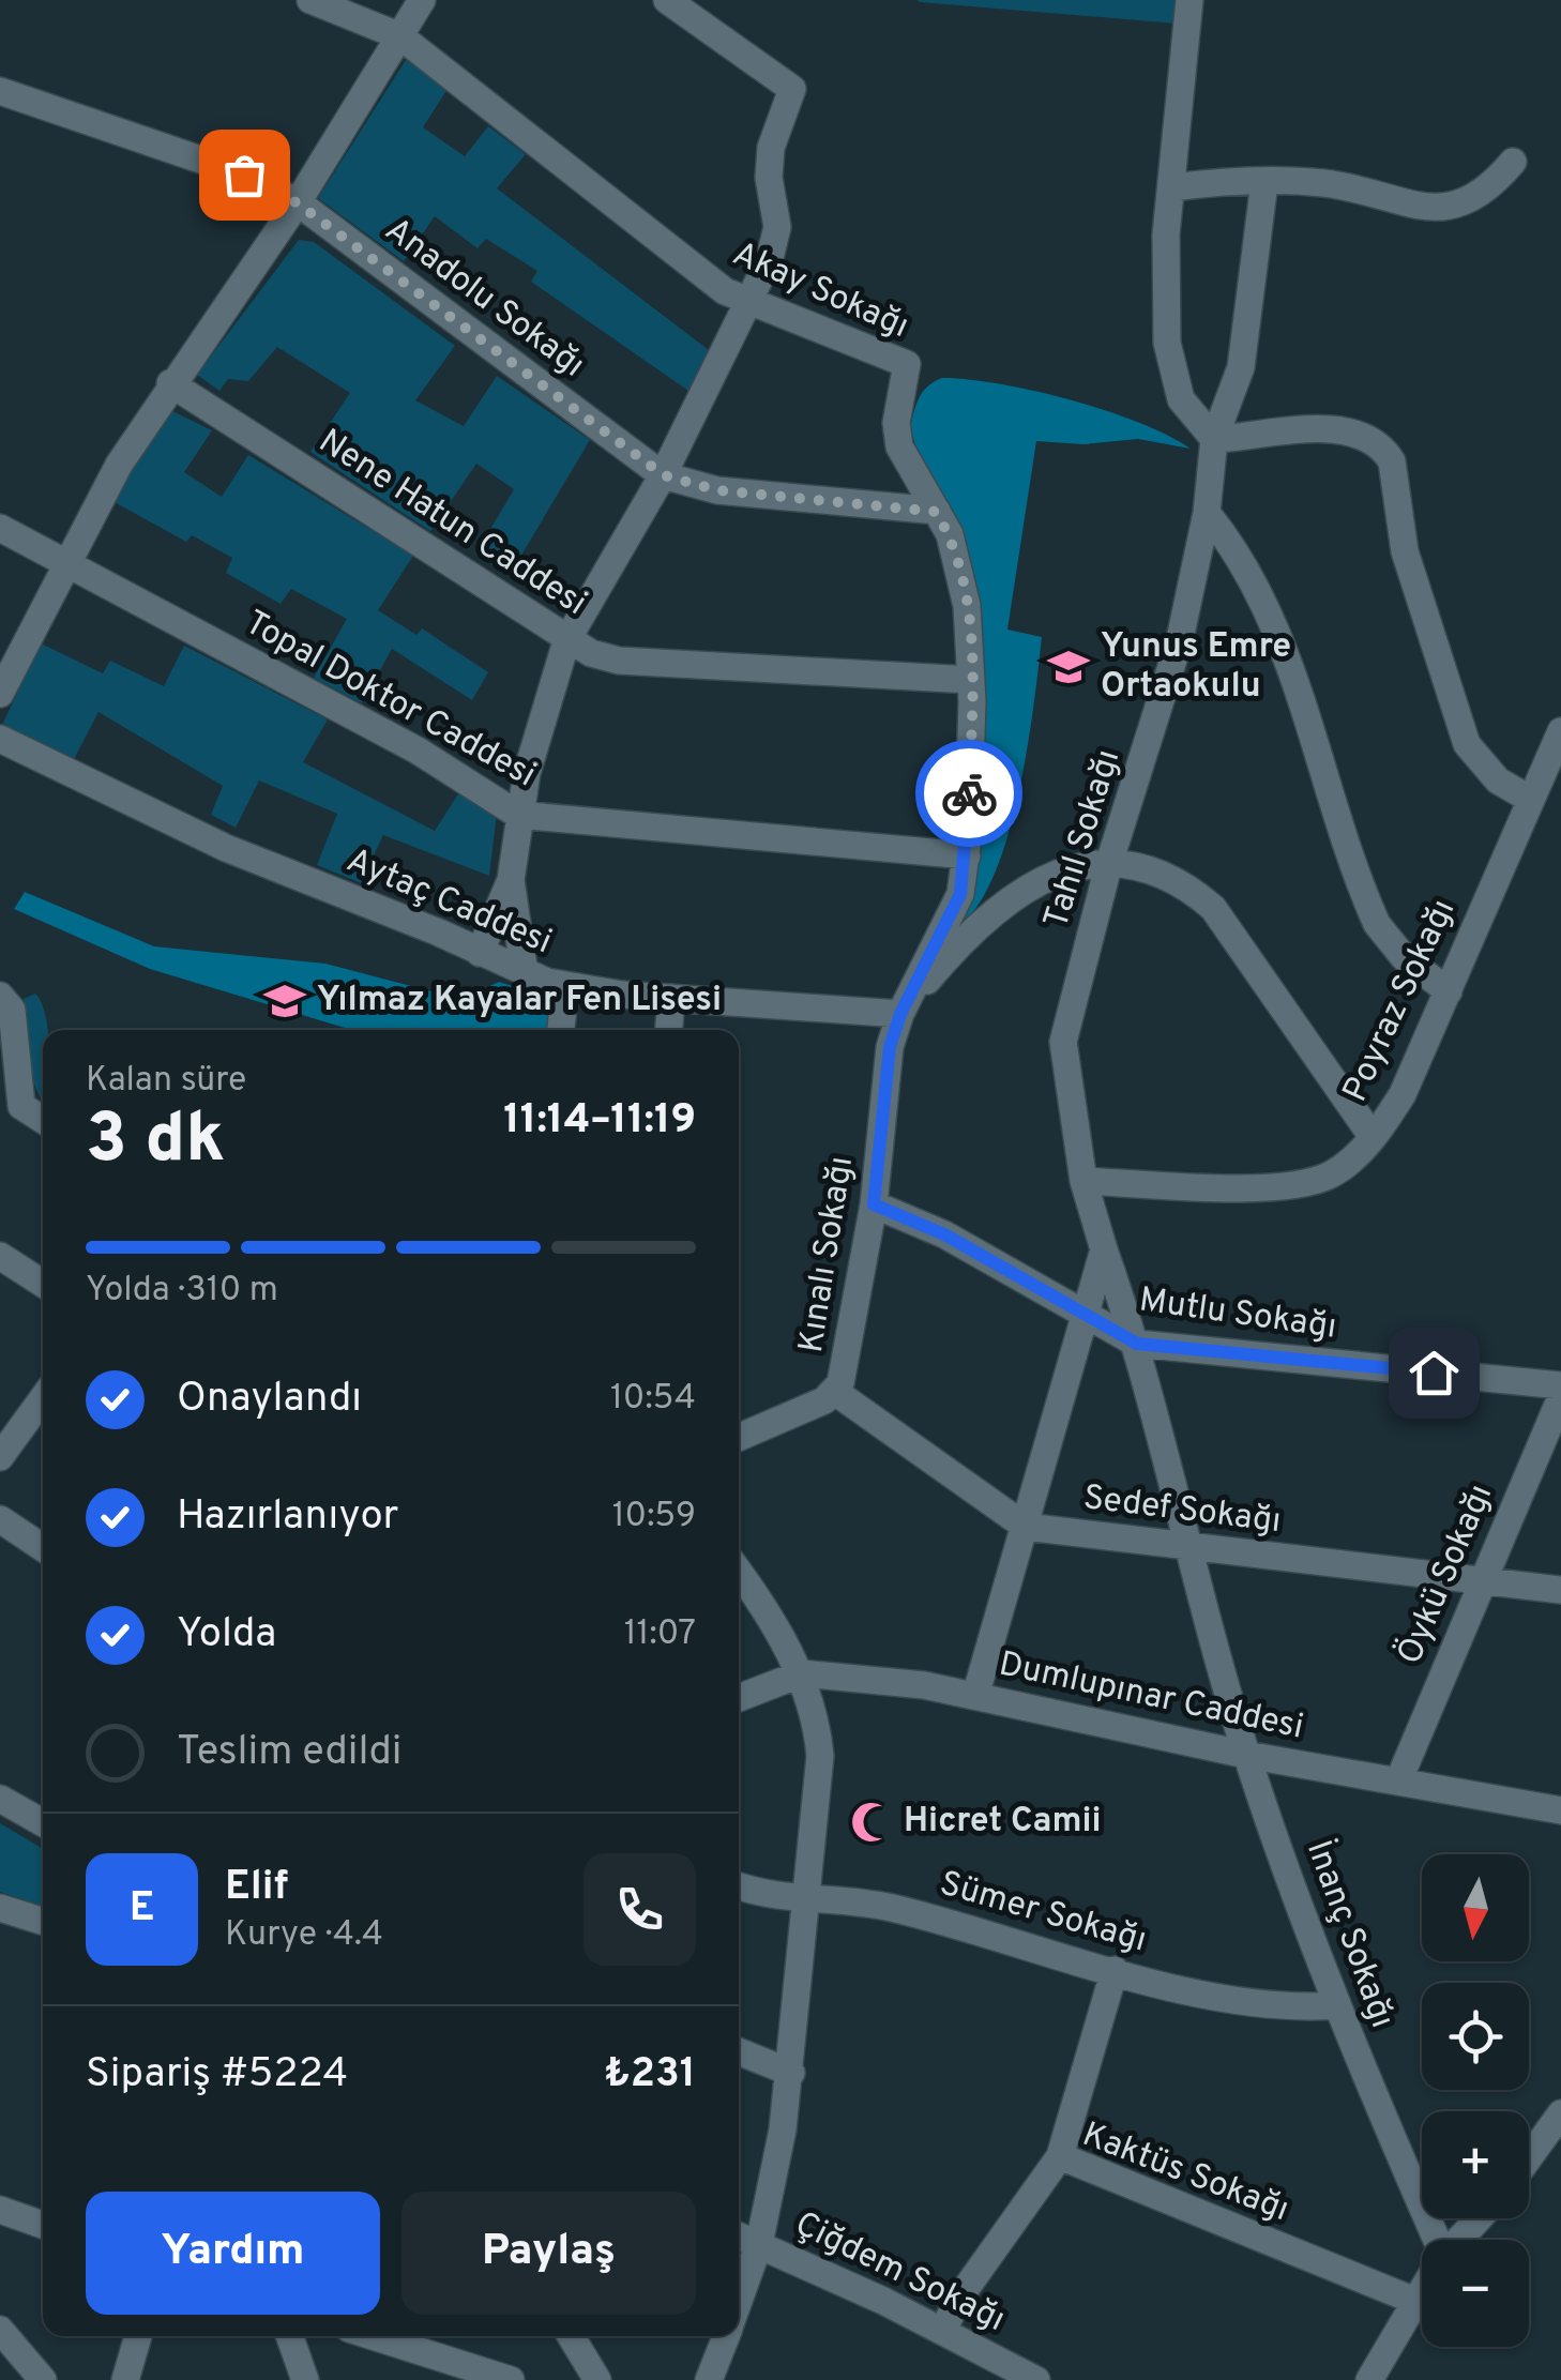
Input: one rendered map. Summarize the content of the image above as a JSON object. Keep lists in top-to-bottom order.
{
  "streets": {
    "street": [
      "Akay Sokağı",
      "Anadolu Sokağı",
      "Nene Hatun Caddesi",
      "Topal Doktor Caddesi",
      "Tahıl Sokağı",
      "Aytaç Caddesi",
      "Poyraz Sokağı",
      "Kınalı Sokağı",
      "Mutlu Sokağı",
      "Sedef Sokağı",
      "Öykü Sokağı",
      "Dumlupınar Caddesi",
      "Sümer Sokağı",
      "İnanç Sokağı",
      "Kaktüs Sokağı",
      "Çiğdem Sokağı"
    ]
  },
  "crossings": [
    ["Akay Sokağı", "Anadolu Sokağı"],
    ["Akay Sokağı", "Nene Hatun Caddesi"],
    ["Akay Sokağı", "Topal Doktor Caddesi"],
    ["Akay Sokağı", "Aytaç Caddesi"],
    ["Akay Sokağı", "Kınalı Sokağı"],
    ["Tahıl Sokağı", "Poyraz Sokağı"],
    ["Tahıl Sokağı", "Mutlu Sokağı"],
    ["Tahıl Sokağı", "Sedef Sokağı"],
    ["Tahıl Sokağı", "İnanç Sokağı"],
    ["Aytaç Caddesi", "Kınalı Sokağı"],
    ["Kınalı Sokağı", "Mutlu Sokağı"],
    ["Kınalı Sokağı", "Sedef Sokağı"],
    ["Sedef Sokağı", "Öykü Sokağı"],
    ["Sedef Sokağı", "İnanç Sokağı"],
    ["Öykü Sokağı", "Dumlupınar Caddesi"],
    ["Dumlupınar Caddesi", "İnanç Sokağı"],
    ["Sümer Sokağı", "İnanç Sokağı"],
    ["Kaktüs Sokağı", "Çiğdem Sokağı"]
  ],
  "places": {
    "school or university": ["Yunus Emre Ortaokulu", "Yılmaz Kayalar Fen Lisesi"],
    "mosque": ["Hicret Camii"]
  },
  "north": "bottom",
  "page": {
    "heading": ["3 dk", "Kalan süre", "11:14–11:19"],
    "panel": [
      "Elif",
      "Kurye · 4.4",
      "Sipariş #5224",
      "₺231"
    ],
    "bar": "Yolda · 310 m",
    "list": [
      ["Onaylandı", "10:54"],
      ["Hazırlanıyor", "10:59"],
      ["Yolda", "11:07"],
      "Teslim edildi"
    ],
    "round": "E",
    "map_buttons": ["+", "−"],
    "buttons": ["Yardım", "Paylaş"]
  }
}
